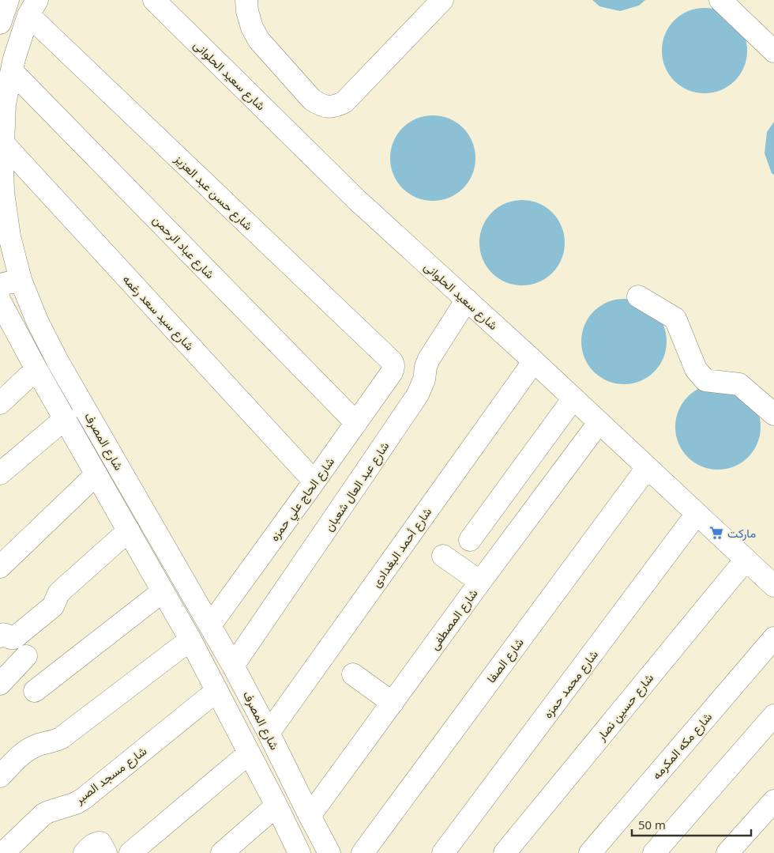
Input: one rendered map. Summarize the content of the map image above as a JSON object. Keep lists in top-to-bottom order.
{
  "streets": {
    "street": [
      "شارع سعيد الحلوانى",
      "شارع حسن عبد العزيز",
      "شارع عباد الرحمن",
      "شارع سيد سعد رغمه",
      "شارع المصرف",
      "شارع عبد العال شعبان",
      "شارع الحاج علي حمزه",
      "شارع أحمد البغدادى",
      "شارع المصطفى",
      "شارع الصفا",
      "شارع محمد حمزه",
      "شارع حسين نصار",
      "شارع مكه المكرمه",
      "شارع مسجد الصبر"
    ]
  },
  "crossings": [
    ["شارع سعيد الحلوانى", "شارع عبد العال شعبان"],
    ["شارع سعيد الحلوانى", "شارع أحمد البغدادى"],
    ["شارع سعيد الحلوانى", "شارع المصطفى"],
    ["شارع سعيد الحلوانى", "شارع الصفا"],
    ["شارع سعيد الحلوانى", "شارع محمد حمزه"],
    ["شارع سعيد الحلوانى", "شارع حسين نصار"],
    ["شارع حسن عبد العزيز", "شارع المصرف"],
    ["شارع حسن عبد العزيز", "شارع الحاج علي حمزه"],
    ["شارع عباد الرحمن", "شارع المصرف"],
    ["شارع عباد الرحمن", "شارع الحاج علي حمزه"],
    ["شارع سيد سعد رغمه", "شارع المصرف"],
    ["شارع سيد سعد رغمه", "شارع الحاج علي حمزه"],
    ["شارع المصرف", "شارع عبد العال شعبان"],
    ["شارع المصرف", "شارع الحاج علي حمزه"],
    ["شارع المصرف", "شارع أحمد البغدادى"],
    ["شارع المصرف", "شارع المصطفى"],
    ["شارع المصرف", "شارع مسجد الصبر"]
  ],
  "places": {
    "supermarket": ["ماركت"]
  },
  "scale_bar": "50 m"
}
